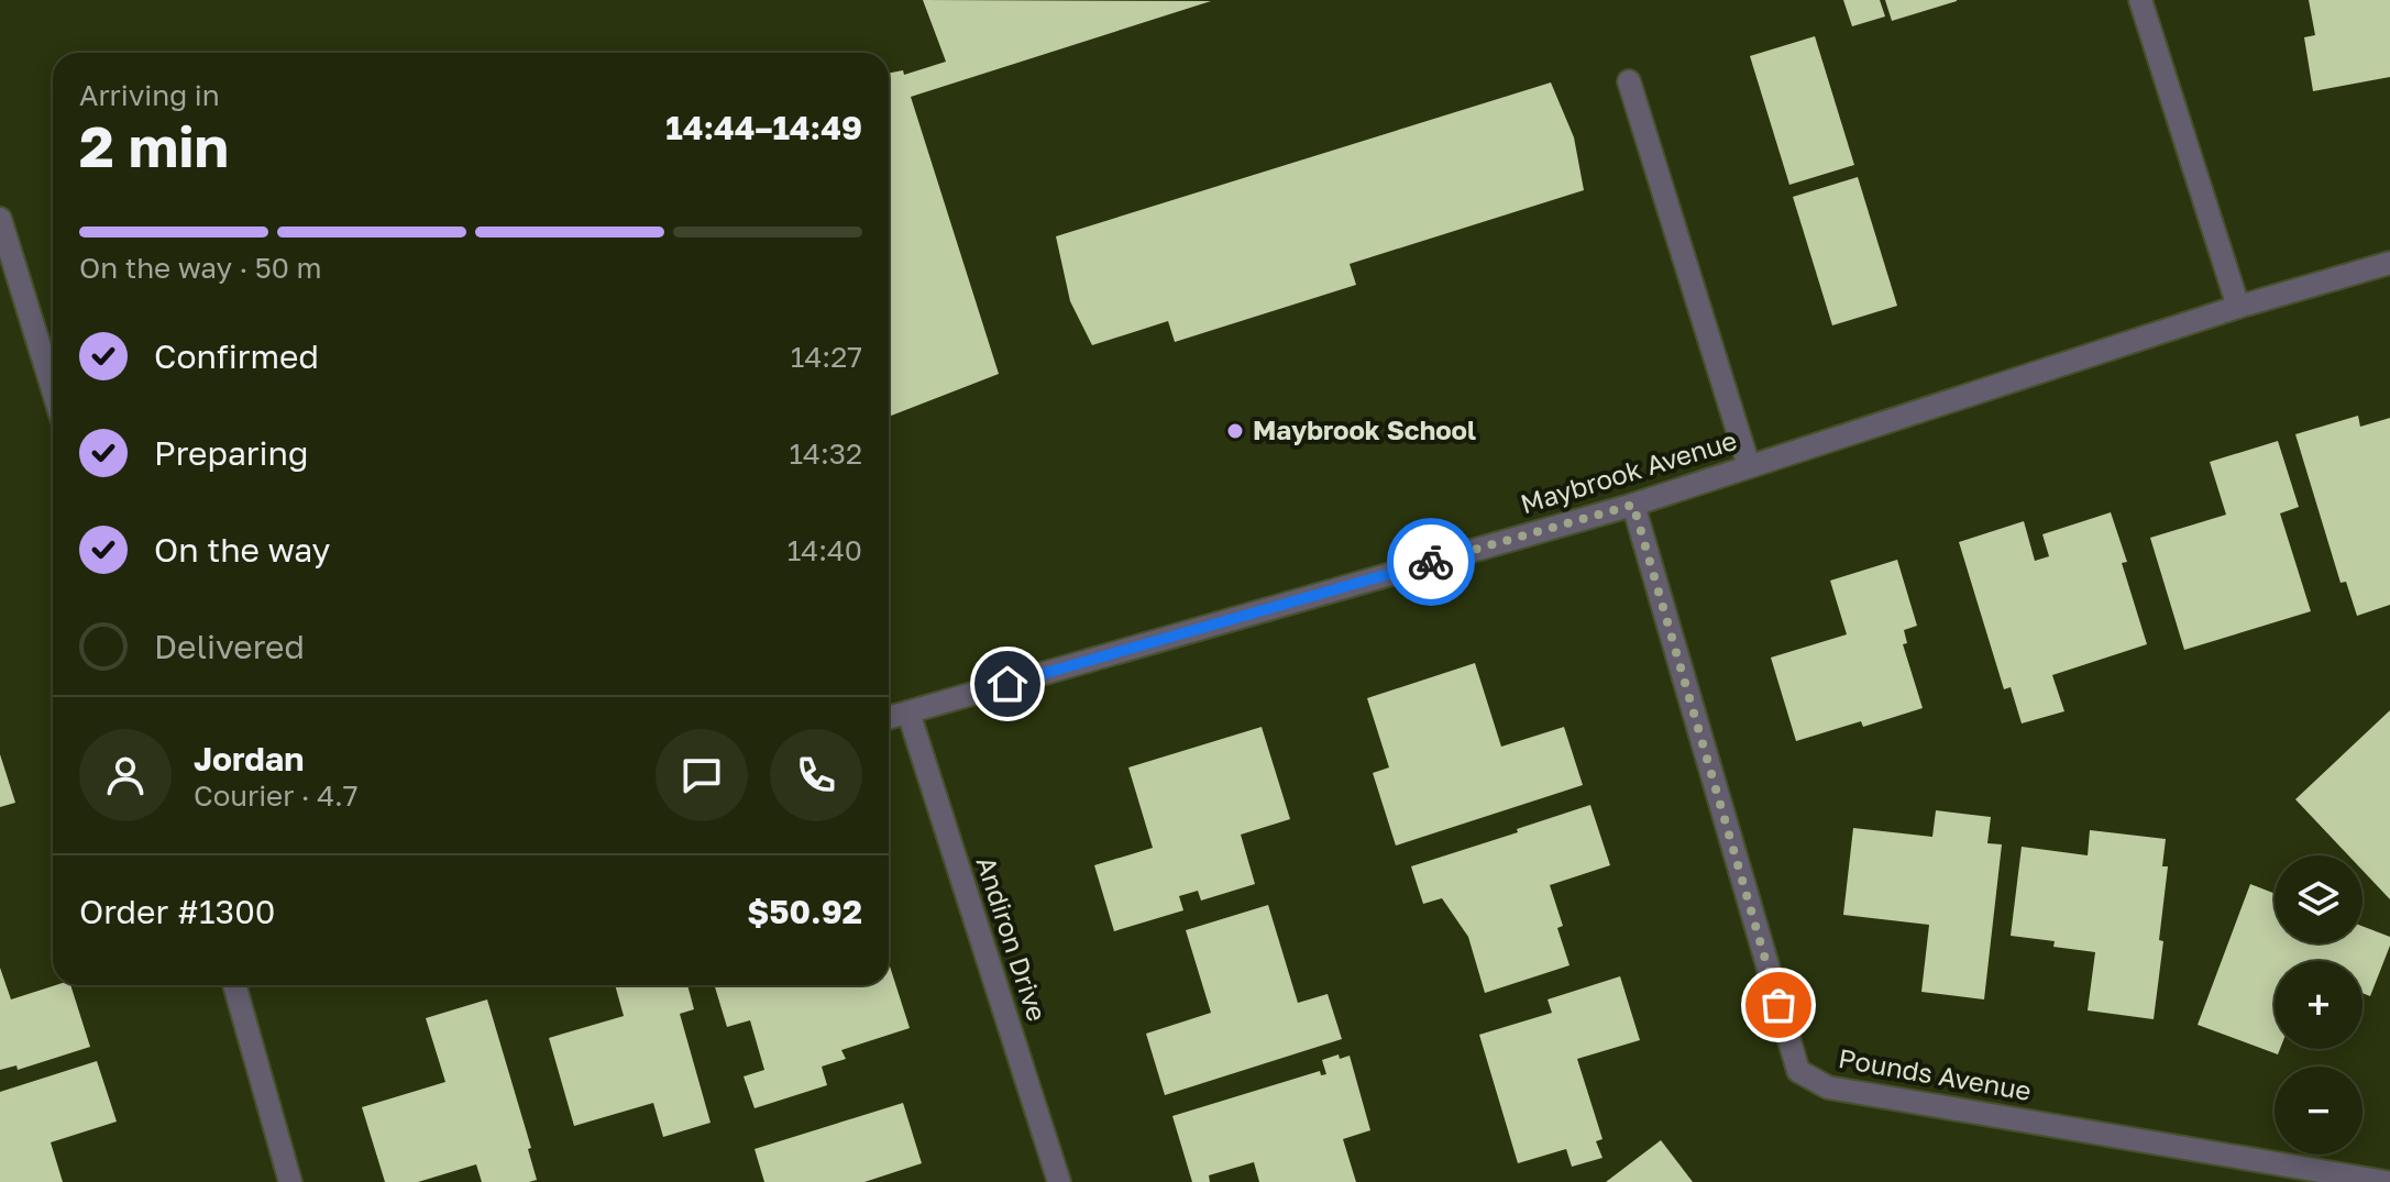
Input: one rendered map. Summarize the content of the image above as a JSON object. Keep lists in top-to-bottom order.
{
  "streets": {
    "street": ["Maybrook Avenue", "Andiron Drive", "Pounds Avenue"]
  },
  "crossings": [
    ["Maybrook Avenue", "Andiron Drive"],
    ["Maybrook Avenue", "Pounds Avenue"]
  ],
  "places": ["Maybrook School"],
  "page": {
    "heading": ["2 min", "Arriving in", "14:44–14:49"],
    "panel": [
      "Jordan",
      "Courier · 4.7",
      "Order #1300",
      "$50.92"
    ],
    "bar": "On the way · 50 m",
    "list": [
      ["Confirmed", "14:27"],
      ["Preparing", "14:32"],
      ["On the way", "14:40"],
      "Delivered"
    ],
    "map_buttons": ["+", "−"]
  }
}
